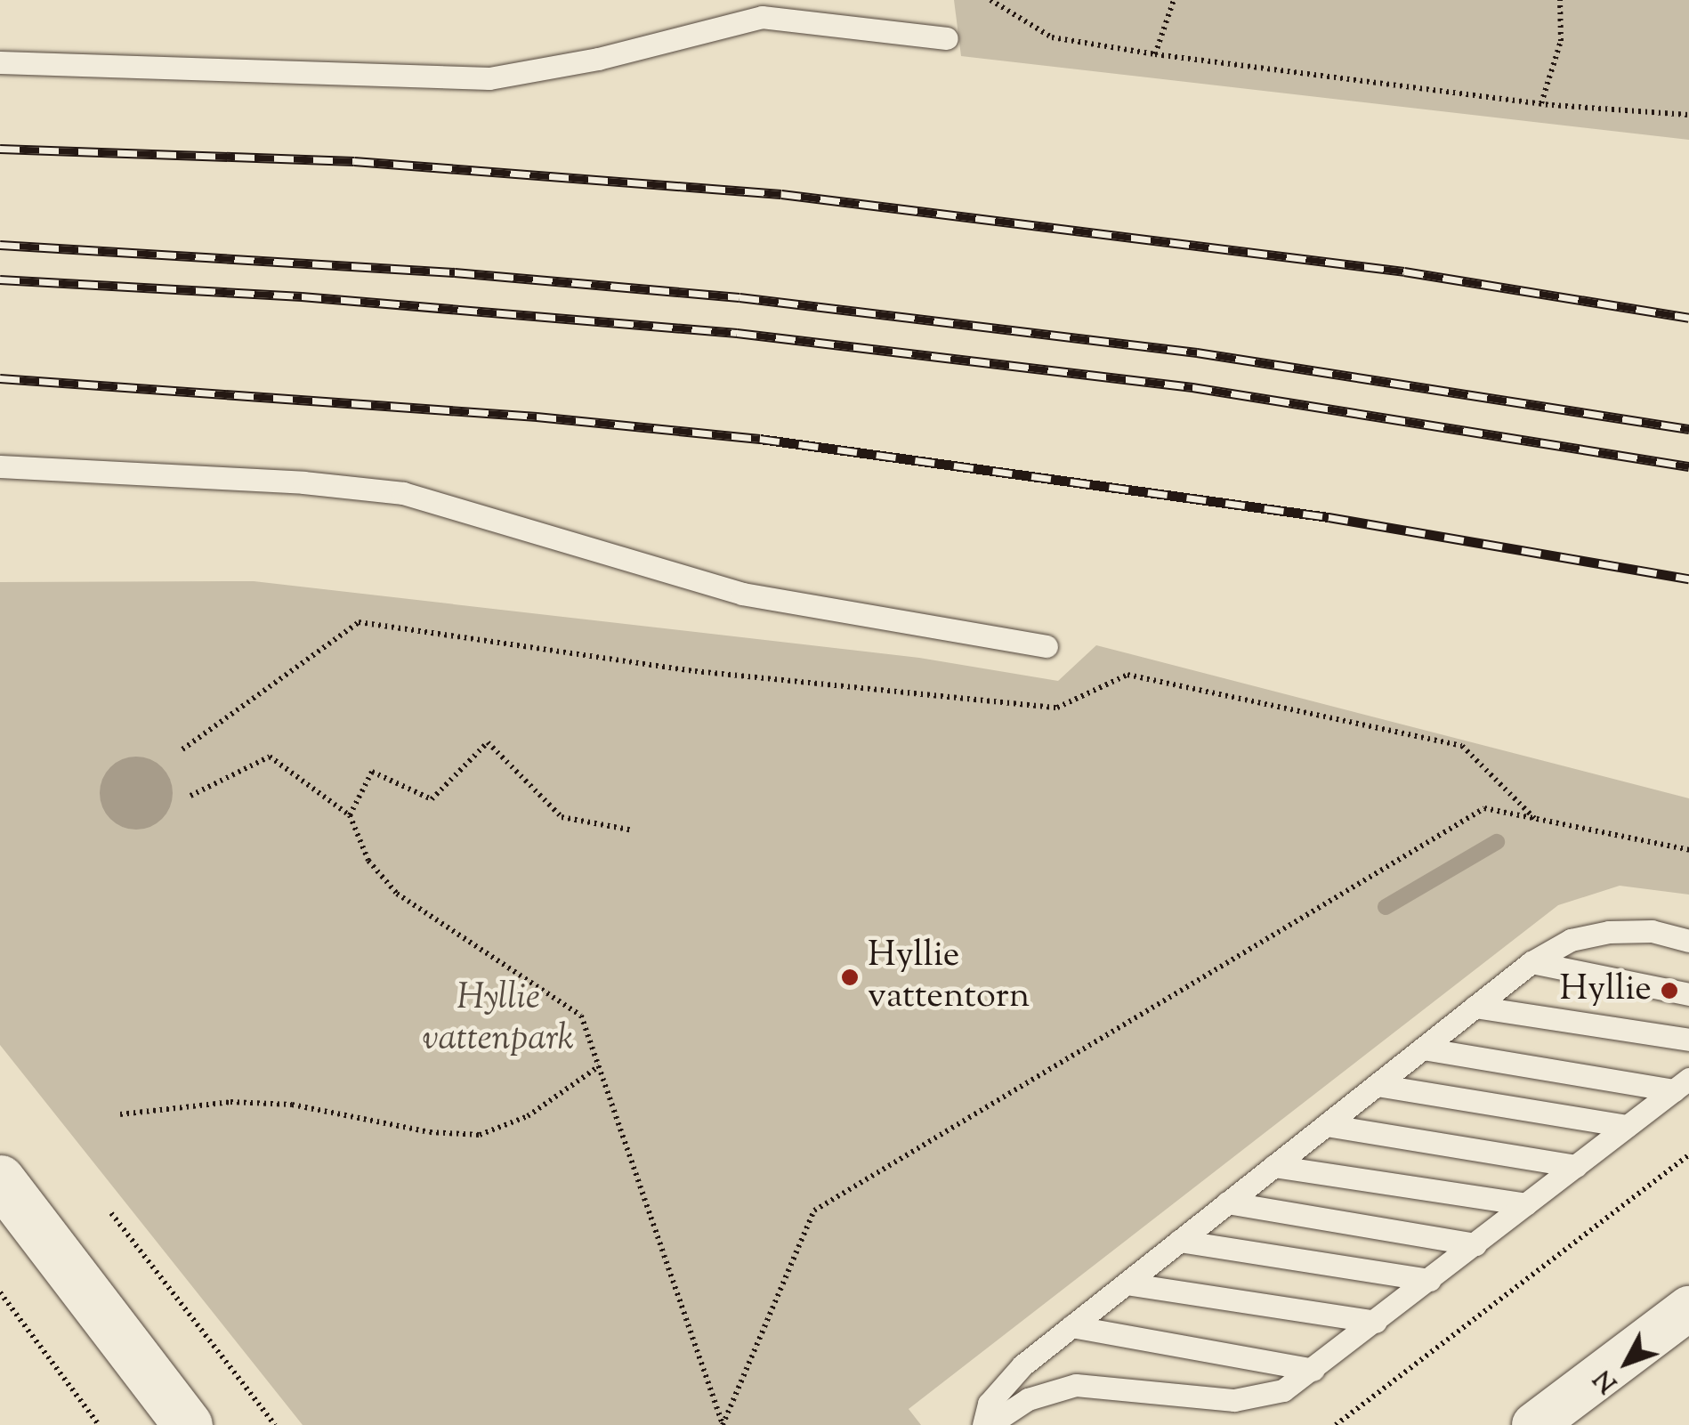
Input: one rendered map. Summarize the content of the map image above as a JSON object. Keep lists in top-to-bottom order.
{
  "parks": ["Hyllie vattenpark"],
  "places": ["Hyllie vattentorn", "Hyllie"],
  "north": "bottom left"
}
